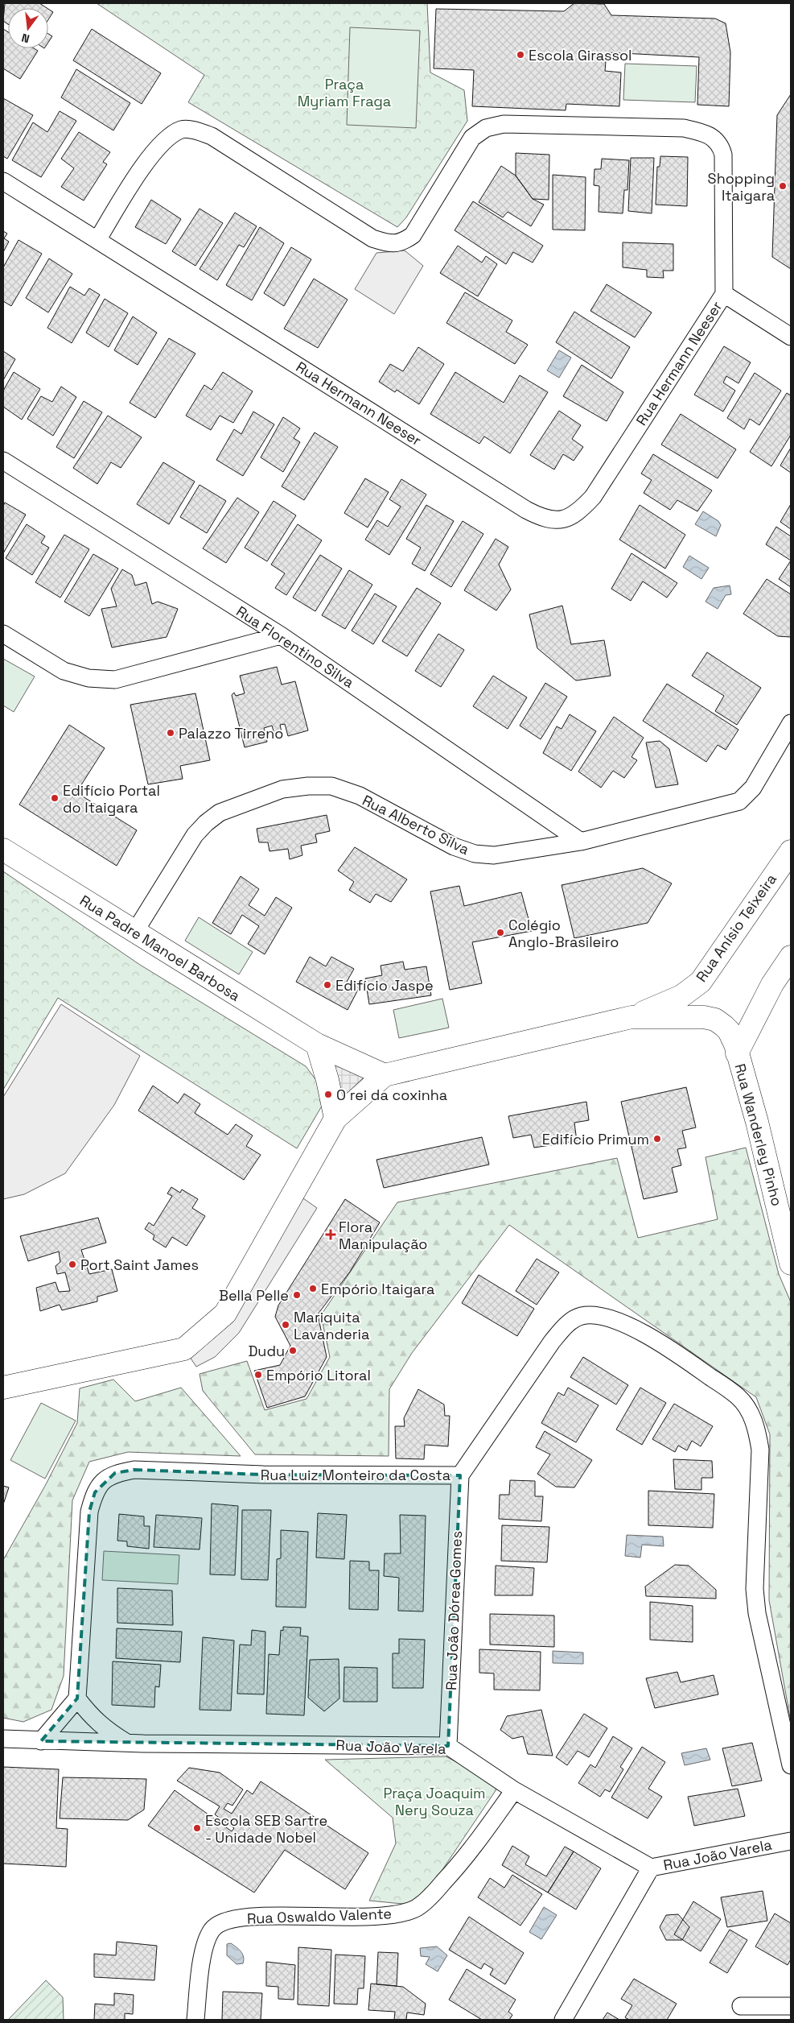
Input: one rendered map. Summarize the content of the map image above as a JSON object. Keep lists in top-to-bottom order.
{
  "streets": {
    "street": [
      "Rua Hermann Neeser",
      "Rua Florentino Silva",
      "Rua Alberto Silva",
      "Rua Anísio Teixeira",
      "Rua Padre Manoel Barbosa",
      "Rua Wanderley Pinho",
      "Rua Luiz Monteiro da Costa",
      "Rua João Dórea Gomes",
      "Rua João Varela",
      "Rua Oswaldo Valente"
    ]
  },
  "crossings": [
    ["Rua Florentino Silva", "Rua Alberto Silva"],
    ["Rua Alberto Silva", "Rua Padre Manoel Barbosa"],
    ["Rua Anísio Teixeira", "Rua Wanderley Pinho"],
    ["Rua Luiz Monteiro da Costa", "Rua João Dórea Gomes"],
    ["Rua João Dórea Gomes", "Rua João Varela"],
    ["Rua João Varela", "Rua Oswaldo Valente"]
  ],
  "parks": ["Praça Myriam Fraga", "Praça Joaquim Nery Souza"],
  "places": {
    "other": [
      "Escola Girassol",
      "Shopping Itaigara",
      "Palazzo Tirreno",
      "Edifício Portal do Itaigara",
      "Colégio Anglo-Brasileiro",
      "Edifício Jaspe",
      "O rei da coxinha",
      "Edifício Primum",
      "Port Saint James",
      "Empório Itaigara",
      "Bella Pelle",
      "Mariquita Lavanderia",
      "Dudu",
      "Empório Litoral",
      "Escola SEB Sartre - Unidade Nobel"
    ],
    "health": ["Flora Manipulação"]
  },
  "north": "bottom"
}
